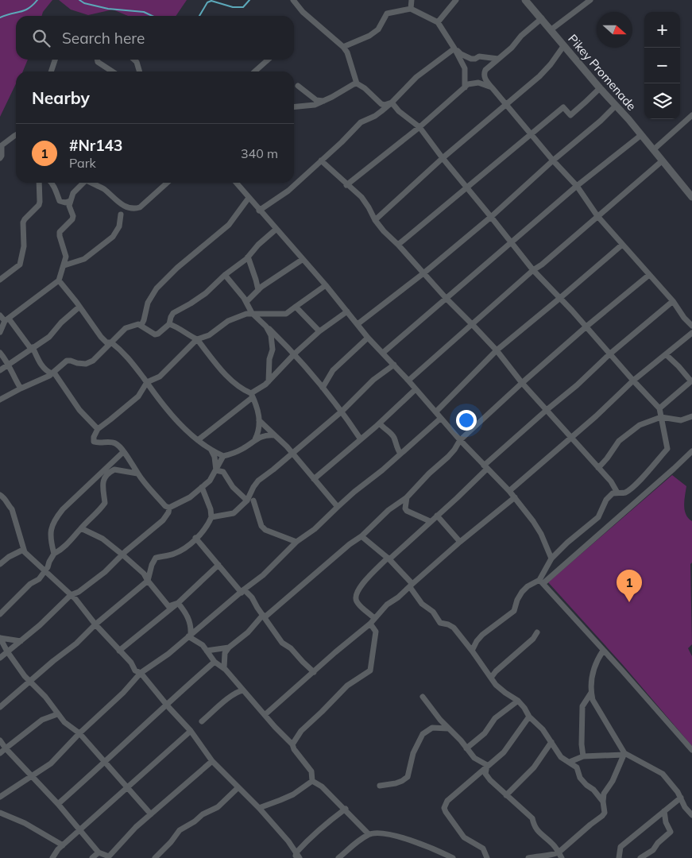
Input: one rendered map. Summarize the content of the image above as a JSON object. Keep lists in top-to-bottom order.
{
  "streets": {
    "street": ["Pikey Promenade"]
  },
  "north": "right",
  "page": {
    "map_buttons": ["+", "−"],
    "search": "Search here",
    "heading": "Nearby",
    "list": [
      {
        "mark": "1",
        "name": "#Nr143",
        "note": "Park",
        "value": "340 m"
      }
    ],
    "pins": "1"
  }
}
